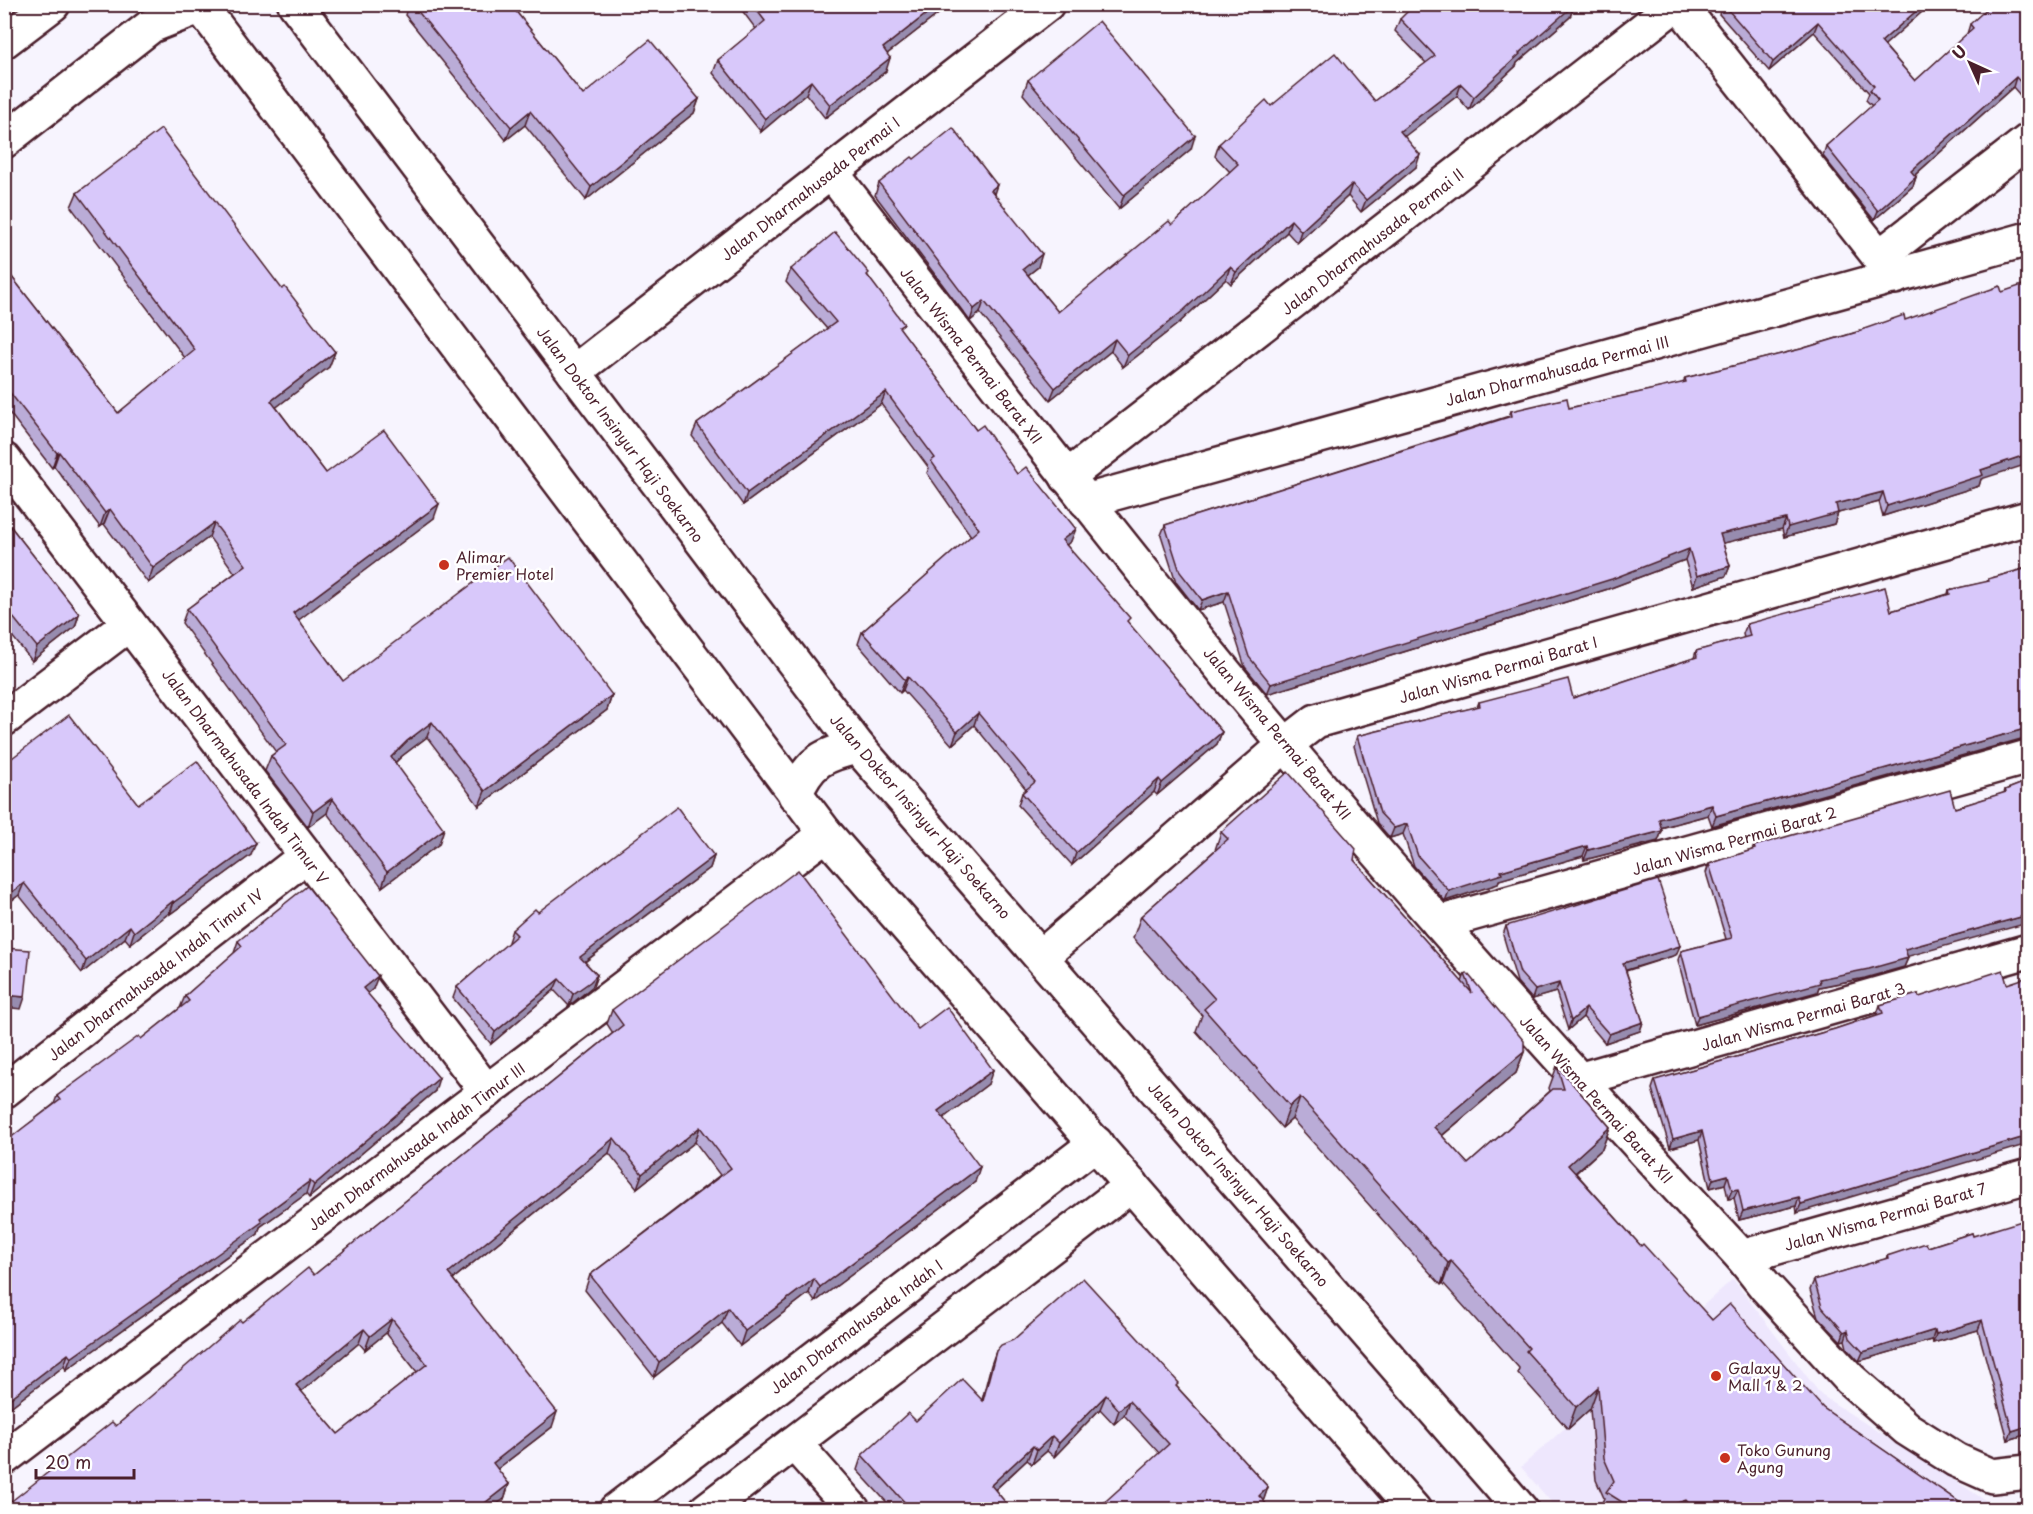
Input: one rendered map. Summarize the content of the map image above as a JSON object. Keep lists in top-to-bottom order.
{
  "streets": {
    "street": [
      "Jalan Dharmahusada Permai I",
      "Jalan Dharmahusada Permai II",
      "Jalan Wisma Permai Barat XII",
      "Jalan Dharmahusada Permai III",
      "Jalan Doktor Insinyur Haji Soekarno",
      "Jalan Wisma Permai Barat I",
      "Jalan Dharmahusada Indah Timur V",
      "Jalan Wisma Permai Barat 2",
      "Jalan Dharmahusada Indah Timur IV",
      "Jalan Wisma Permai Barat 3",
      "Jalan Dharmahusada Indah Timur III",
      "Jalan Wisma Permai Barat 7",
      "Jalan Dharmahusada Indah I"
    ]
  },
  "crossings": [
    ["Jalan Dharmahusada Permai I", "Jalan Wisma Permai Barat XII"],
    ["Jalan Dharmahusada Permai I", "Jalan Doktor Insinyur Haji Soekarno"],
    ["Jalan Dharmahusada Permai II", "Jalan Wisma Permai Barat XII"],
    ["Jalan Dharmahusada Permai II", "Jalan Dharmahusada Permai III"],
    ["Jalan Wisma Permai Barat XII", "Jalan Dharmahusada Permai III"],
    ["Jalan Wisma Permai Barat XII", "Jalan Wisma Permai Barat I"],
    ["Jalan Wisma Permai Barat XII", "Jalan Wisma Permai Barat 2"],
    ["Jalan Wisma Permai Barat XII", "Jalan Wisma Permai Barat 3"],
    ["Jalan Wisma Permai Barat XII", "Jalan Wisma Permai Barat 7"],
    ["Jalan Doktor Insinyur Haji Soekarno", "Jalan Wisma Permai Barat I"],
    ["Jalan Dharmahusada Indah Timur V", "Jalan Dharmahusada Indah Timur IV"],
    ["Jalan Dharmahusada Indah Timur V", "Jalan Dharmahusada Indah Timur III"]
  ],
  "places": ["Alimar Premier Hotel", "Galaxy Mall 1 & 2", "Toko Gunung Agung"],
  "scale_bar": "20 m",
  "north": "top left"
}
